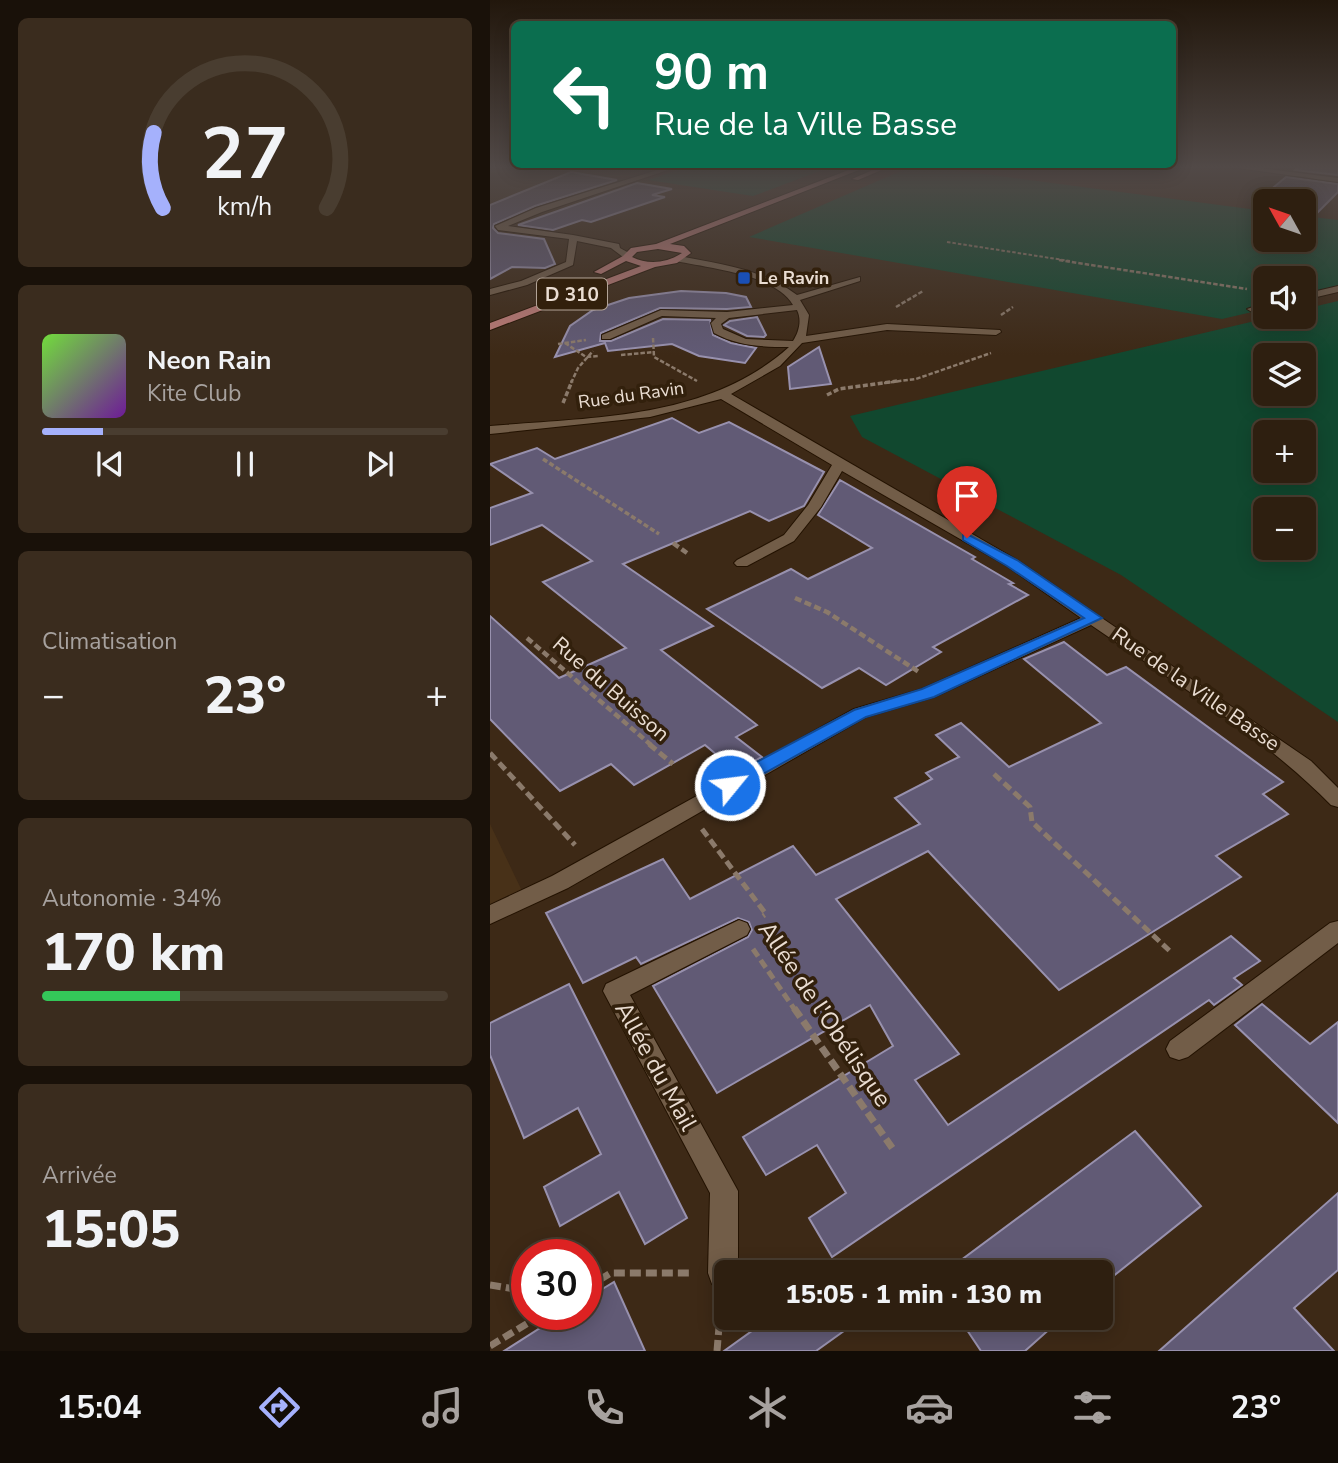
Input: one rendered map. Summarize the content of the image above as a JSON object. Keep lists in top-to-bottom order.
{
  "streets": {
    "main road": ["D 310"],
    "street": ["Rue du Ravin", "Rue de la Ville Basse", "Allée du Mail"],
    "path": ["Rue du Buisson", "Allée de l'Obélisque"]
  },
  "crossings": [
    ["Rue du Ravin", "Rue de la Ville Basse"],
    ["Allée de l'Obélisque", "Allée du Mail"]
  ],
  "places": {
    "transit": ["Le Ravin"]
  },
  "north": "top left",
  "page": {
    "turn": ["90 m", "Rue de la Ville Basse"],
    "map_buttons": ["+", "−"],
    "song": ["Neon Rain", "Kite Club"],
    "tile": [
      "Climatisation",
      ["Autonomie · 34%", "170 km"],
      ["Arrivée", "15:05"]
    ],
    "heat": ["−", "23°", "+"],
    "limit": "30",
    "trip": "15:05 · 1 min · 130 m",
    "tabs": ["15:04", "23°"],
    "gauge": ["27", "km/h"]
  }
}
